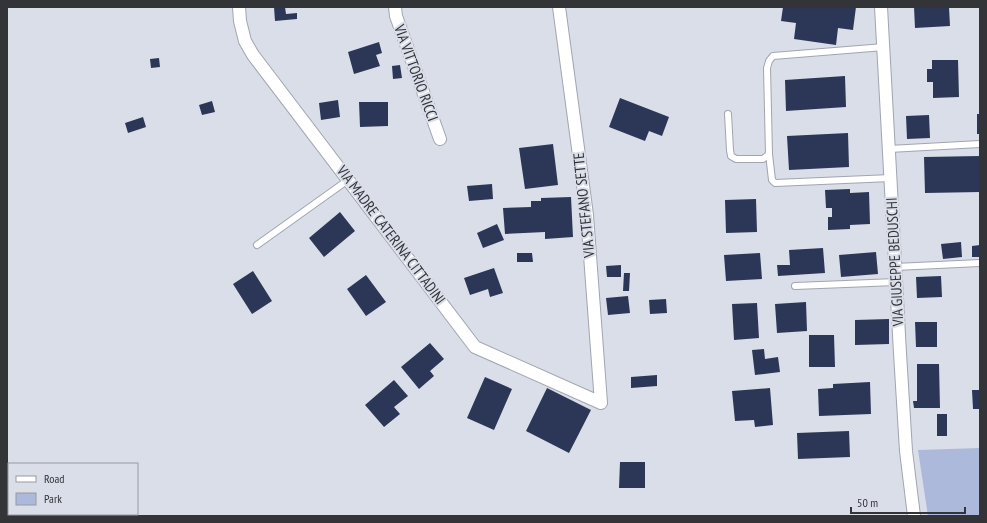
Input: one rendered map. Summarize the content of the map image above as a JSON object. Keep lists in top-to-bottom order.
{
  "streets": {
    "street": [
      "VIA VITTORIO RICCI",
      "VIA STEFANO SETTE",
      "VIA MADRE CATERINA CITTADINI",
      "VIA GIUSEPPE BEDUSCHI"
    ]
  },
  "crossings": [
    ["VIA STEFANO SETTE", "VIA MADRE CATERINA CITTADINI"]
  ],
  "legend": ["Road", "Park"],
  "scale_bar": "50 m"
}
